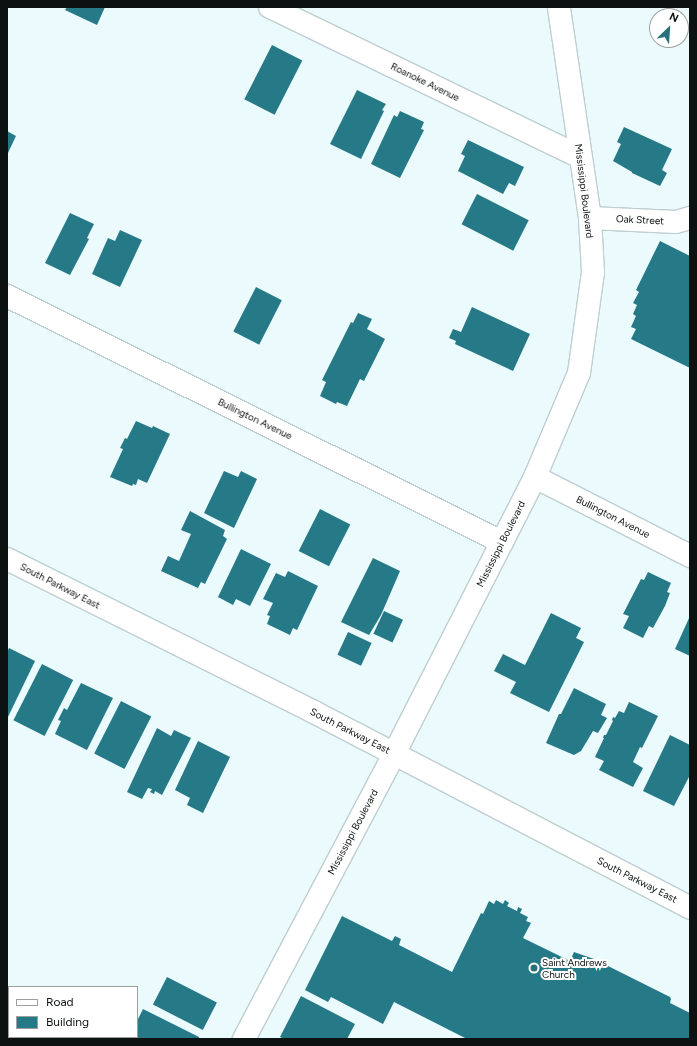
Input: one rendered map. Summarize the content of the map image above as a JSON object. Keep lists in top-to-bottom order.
{
  "streets": {
    "main road": [
      "Roanoke Avenue",
      "Mississippi Boulevard",
      "Oak Street",
      "Bullington Avenue",
      "South Parkway East"
    ]
  },
  "crossings": [
    ["Roanoke Avenue", "Mississippi Boulevard"],
    ["Mississippi Boulevard", "Oak Street"],
    ["Mississippi Boulevard", "Bullington Avenue"],
    ["Mississippi Boulevard", "South Parkway East"]
  ],
  "places": ["Saint Andrews Church"],
  "legend": ["Road", "Building"],
  "north": "top right"
}
